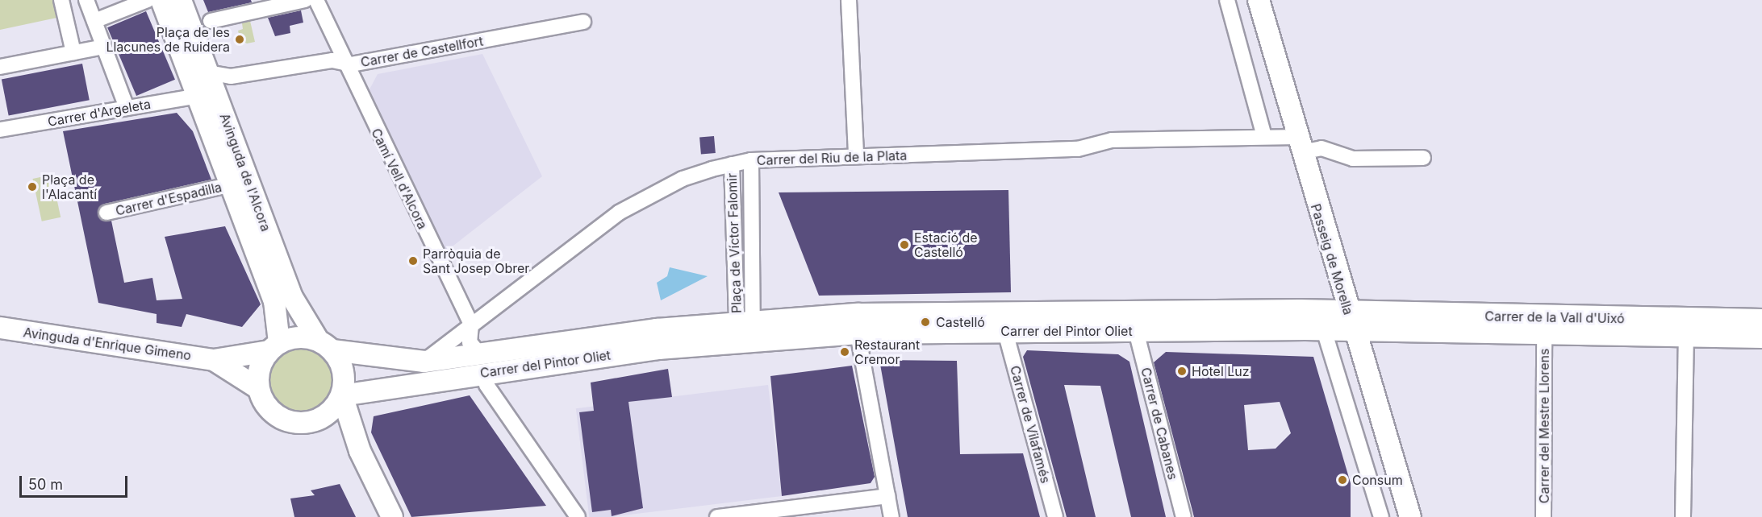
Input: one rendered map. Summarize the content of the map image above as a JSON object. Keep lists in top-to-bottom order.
{
  "streets": {
    "main road": [
      "Avinguda de l'Alcora",
      "Passeig de Morella",
      "Carrer de la Vall d'Uixó",
      "Carrer del Pintor Oliet",
      "Avinguda d'Enrique Gimeno"
    ],
    "street": [
      "Carrer de Castellfort",
      "Carrer d'Argeleta",
      "Carrer del Riu de la Plata",
      "Camí Vell d'Alcora",
      "Carrer d'Espadilla",
      "Plaça de Víctor Falomir",
      "Carrer de Cabanes",
      "Carrer de Vilafamés",
      "Carrer del Mestre Llorens"
    ]
  },
  "crossings": [
    ["Carrer de Castellfort", "Avinguda de l'Alcora"],
    ["Carrer de Castellfort", "Camí Vell d'Alcora"],
    ["Carrer d'Argeleta", "Avinguda de l'Alcora"],
    ["Carrer del Riu de la Plata", "Camí Vell d'Alcora"],
    ["Carrer del Riu de la Plata", "Plaça de Víctor Falomir"],
    ["Carrer del Riu de la Plata", "Passeig de Morella"],
    ["Carrer del Riu de la Plata", "Carrer del Pintor Oliet"],
    ["Avinguda de l'Alcora", "Carrer d'Espadilla"],
    ["Avinguda de l'Alcora", "Carrer del Pintor Oliet"],
    ["Avinguda de l'Alcora", "Avinguda d'Enrique Gimeno"],
    ["Camí Vell d'Alcora", "Carrer del Pintor Oliet"],
    ["Plaça de Víctor Falomir", "Carrer del Pintor Oliet"],
    ["Passeig de Morella", "Carrer de la Vall d'Uixó"],
    ["Passeig de Morella", "Carrer del Pintor Oliet"],
    ["Carrer de la Vall d'Uixó", "Carrer del Pintor Oliet"],
    ["Carrer de la Vall d'Uixó", "Carrer del Mestre Llorens"],
    ["Carrer del Pintor Oliet", "Avinguda d'Enrique Gimeno"],
    ["Carrer del Pintor Oliet", "Carrer de Cabanes"],
    ["Carrer del Pintor Oliet", "Carrer de Vilafamés"]
  ],
  "places": [
    "Plaça de les Llacunes de Ruidera",
    "Plaça de l'Alacantí",
    "Estació de Castelló",
    "Parròquia de Sant Josep Obrer",
    "Castelló",
    "Restaurant Cremor",
    "Hotel Luz",
    "Consum"
  ],
  "scale_bar": "50 m"
}
